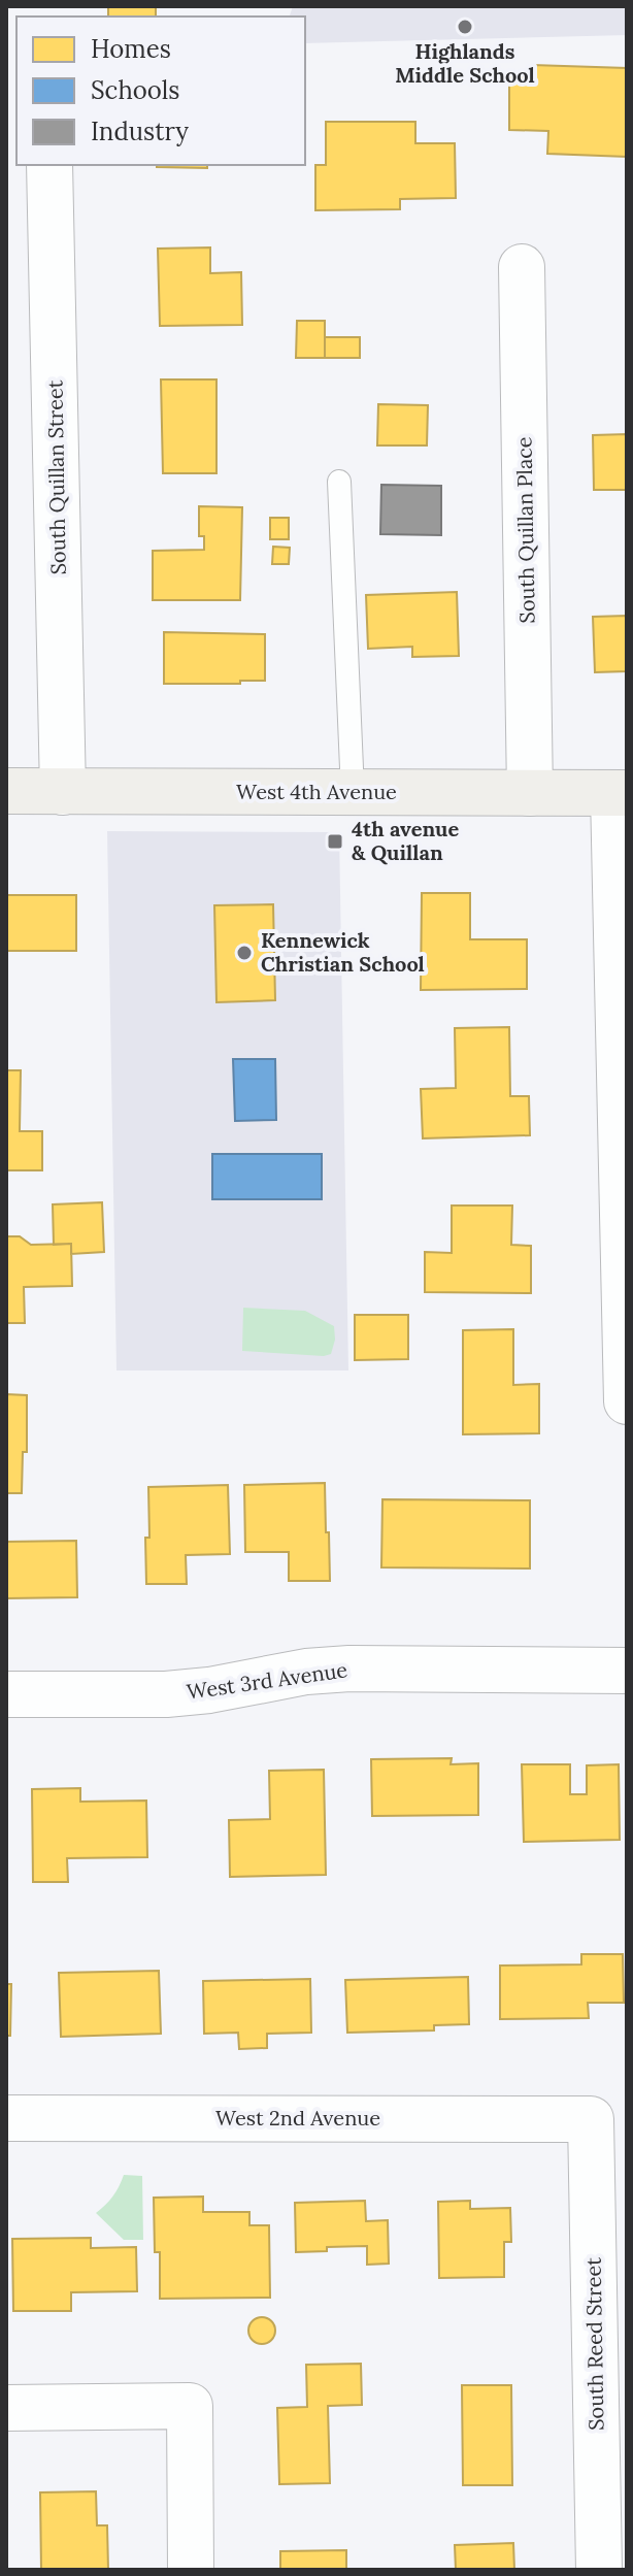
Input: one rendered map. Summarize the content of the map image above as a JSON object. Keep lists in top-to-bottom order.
{
  "streets": {
    "street": [
      "South Quillan Street",
      "South Quillan Place",
      "West 4th Avenue",
      "West 3rd Avenue",
      "West 2nd Avenue",
      "South Reed Street"
    ]
  },
  "crossings": [
    ["South Quillan Street", "West 4th Avenue"],
    ["South Quillan Place", "West 4th Avenue"],
    ["West 2nd Avenue", "South Reed Street"]
  ],
  "places": {
    "other": ["Highlands Middle School", "Kennewick Christian School"],
    "transit": ["4th avenue & Quillan"]
  },
  "legend": ["Homes", "Schools", "Industry"]
}
